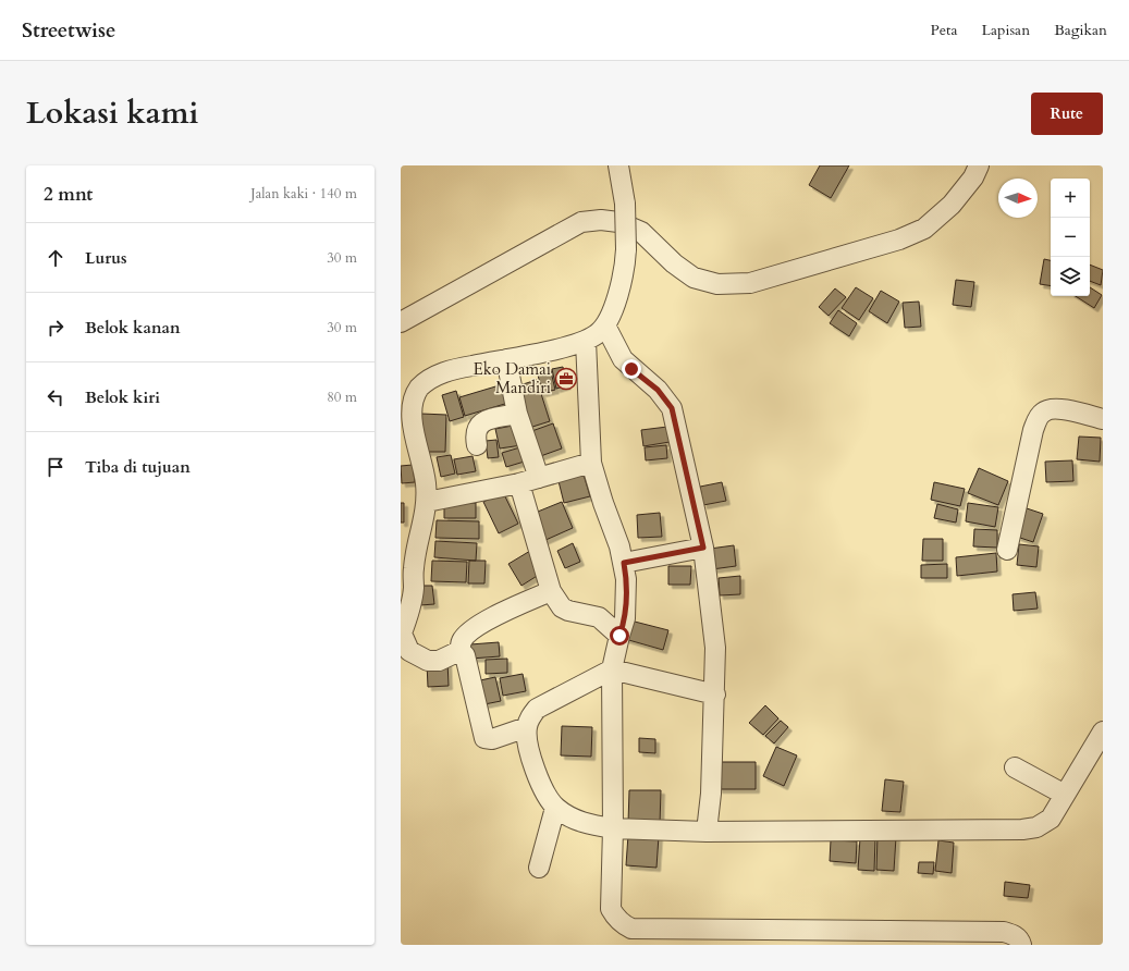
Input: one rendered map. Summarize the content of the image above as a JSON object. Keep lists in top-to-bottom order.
{
  "places": {
    "office": ["Eko Damai Mandiri"]
  },
  "north": "right",
  "page": {
    "header": "Streetwise",
    "nav": ["Peta", "Lapisan", "Bagikan"],
    "title": "Lokasi kami",
    "buttons": "Rute",
    "heading": ["2 mnt", "Jalan kaki · 140 m"],
    "map_buttons": ["+", "−"],
    "list": [
      ["Lurus", "30 m"],
      ["Belok kanan", "30 m"],
      ["Belok kiri", "80 m"],
      "Tiba di tujuan"
    ]
  }
}
